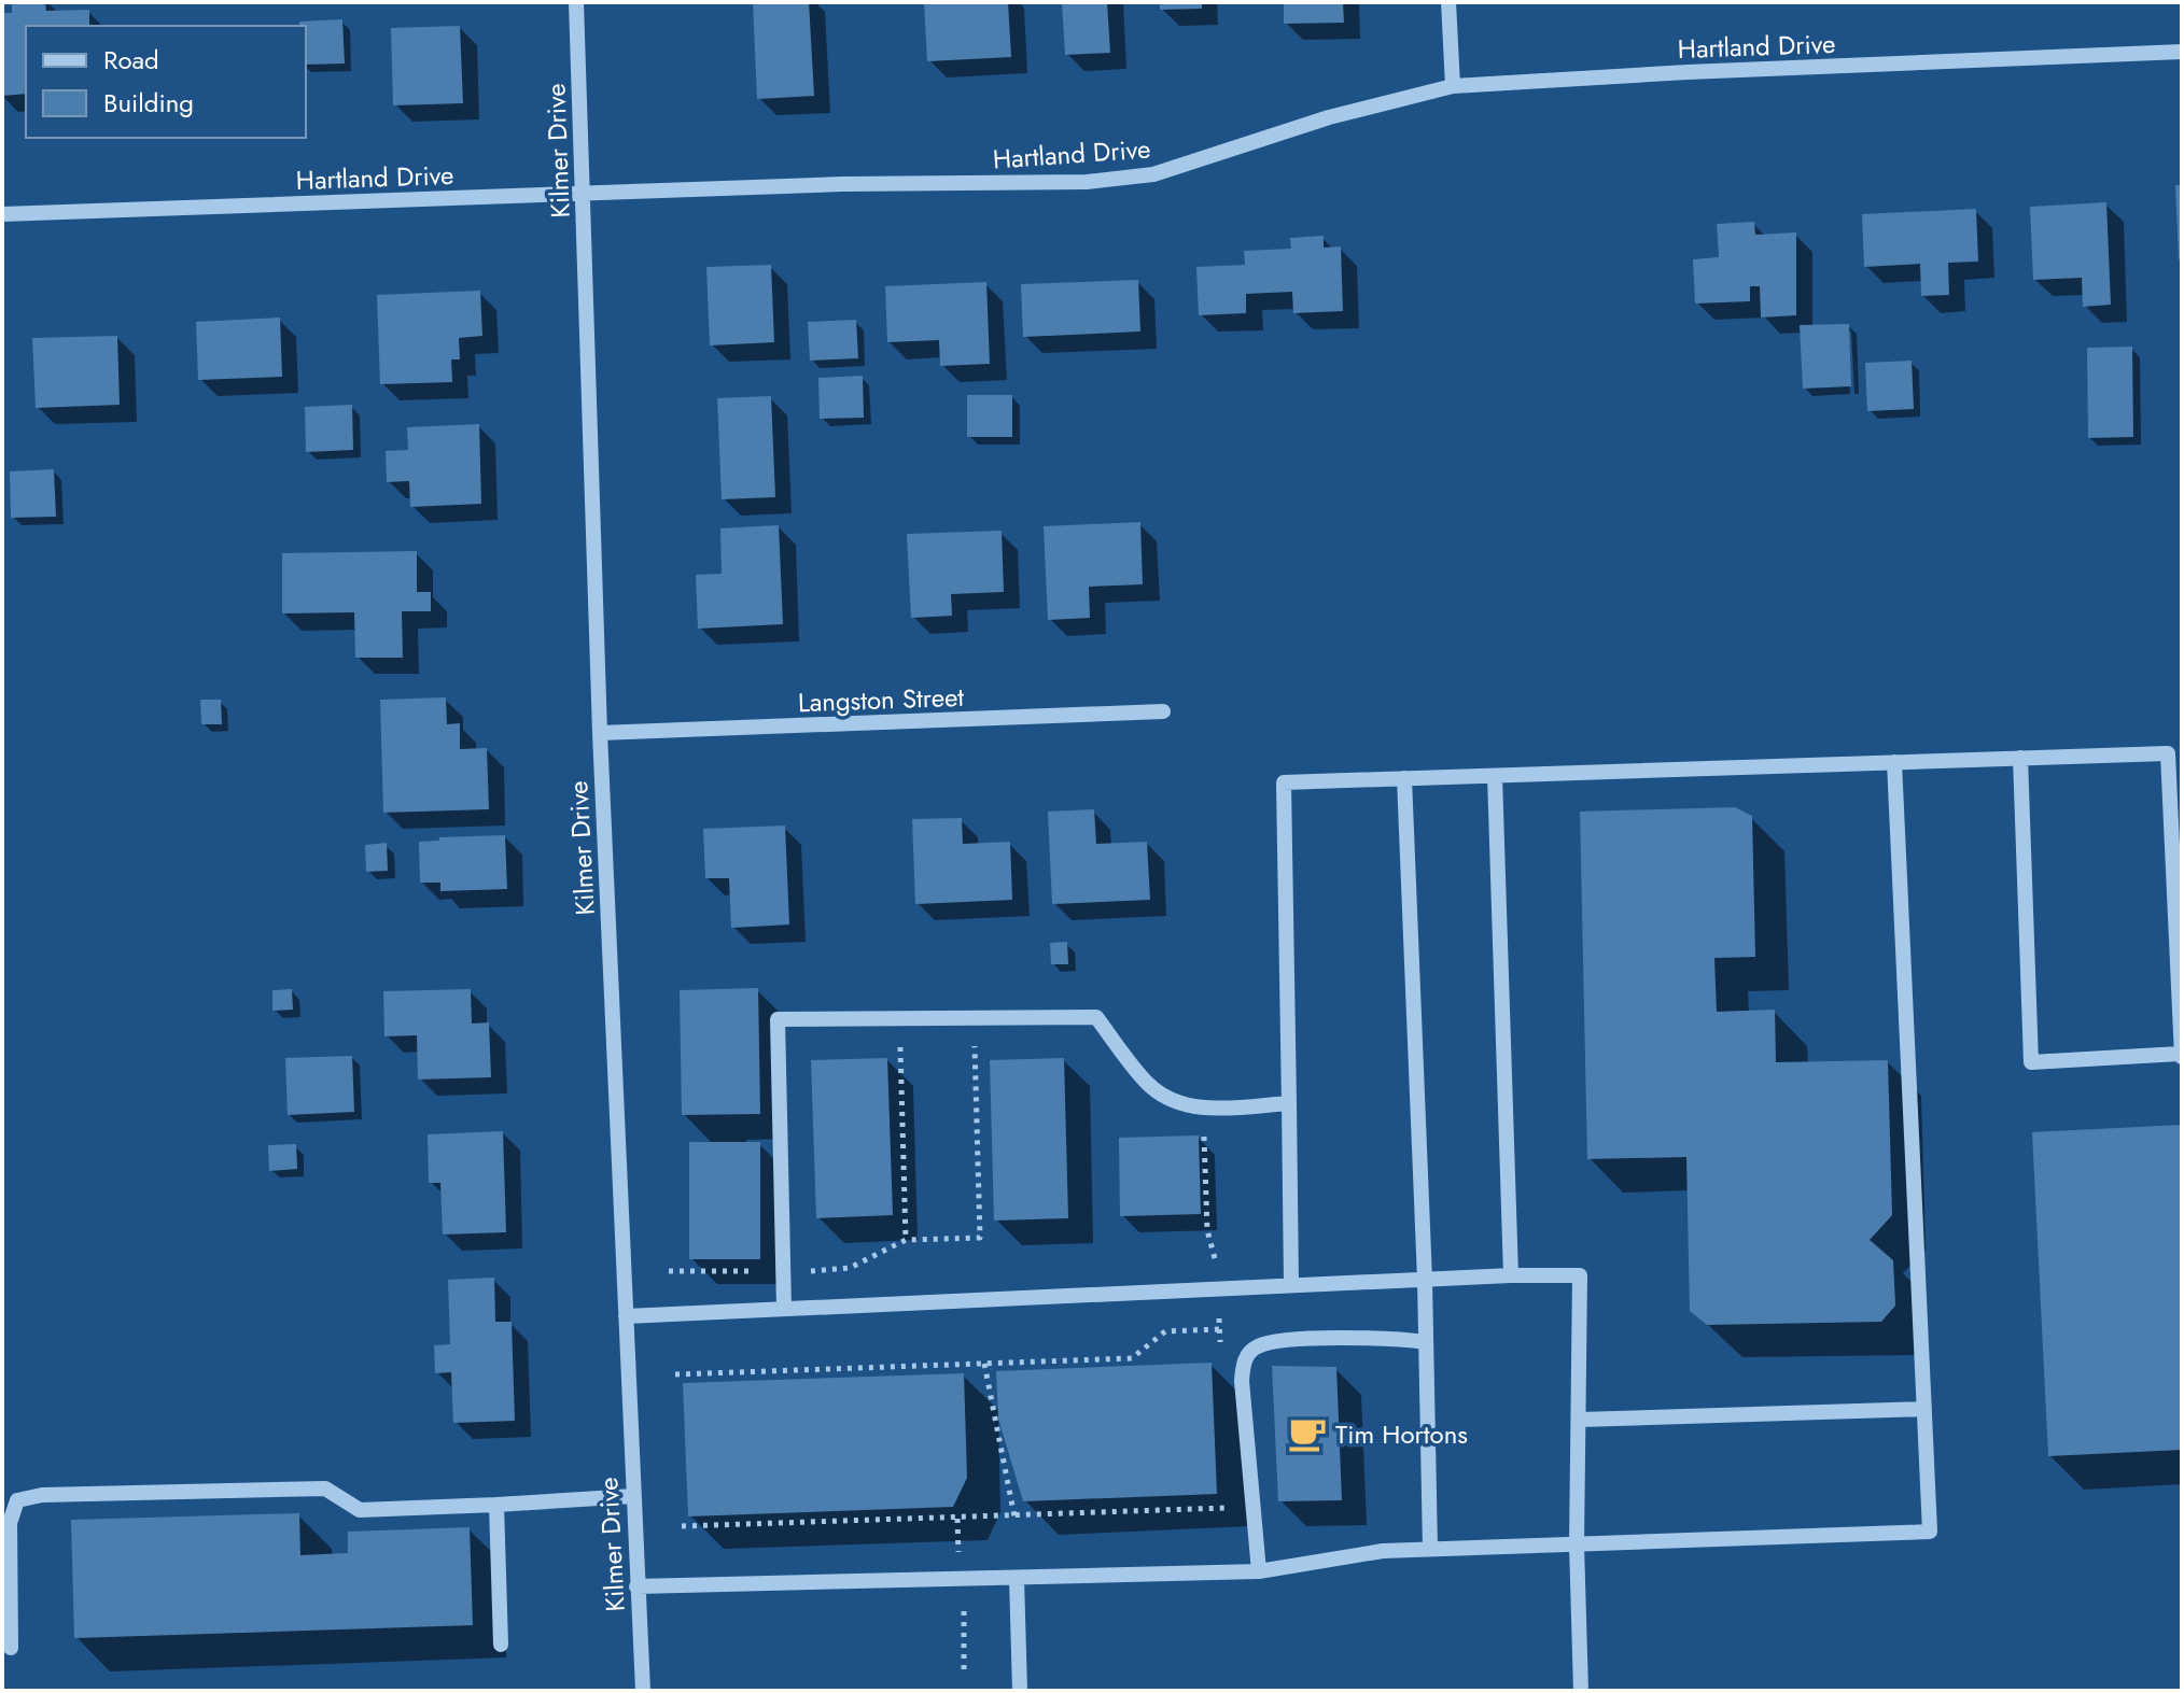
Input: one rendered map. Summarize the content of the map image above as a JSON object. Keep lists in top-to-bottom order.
{
  "streets": {
    "street": ["Hartland Drive", "Kilmer Drive", "Langston Street"]
  },
  "crossings": [
    ["Hartland Drive", "Kilmer Drive"],
    ["Kilmer Drive", "Langston Street"]
  ],
  "places": {
    "cafe": ["Tim Hortons"]
  },
  "legend": ["Road", "Building"]
}
